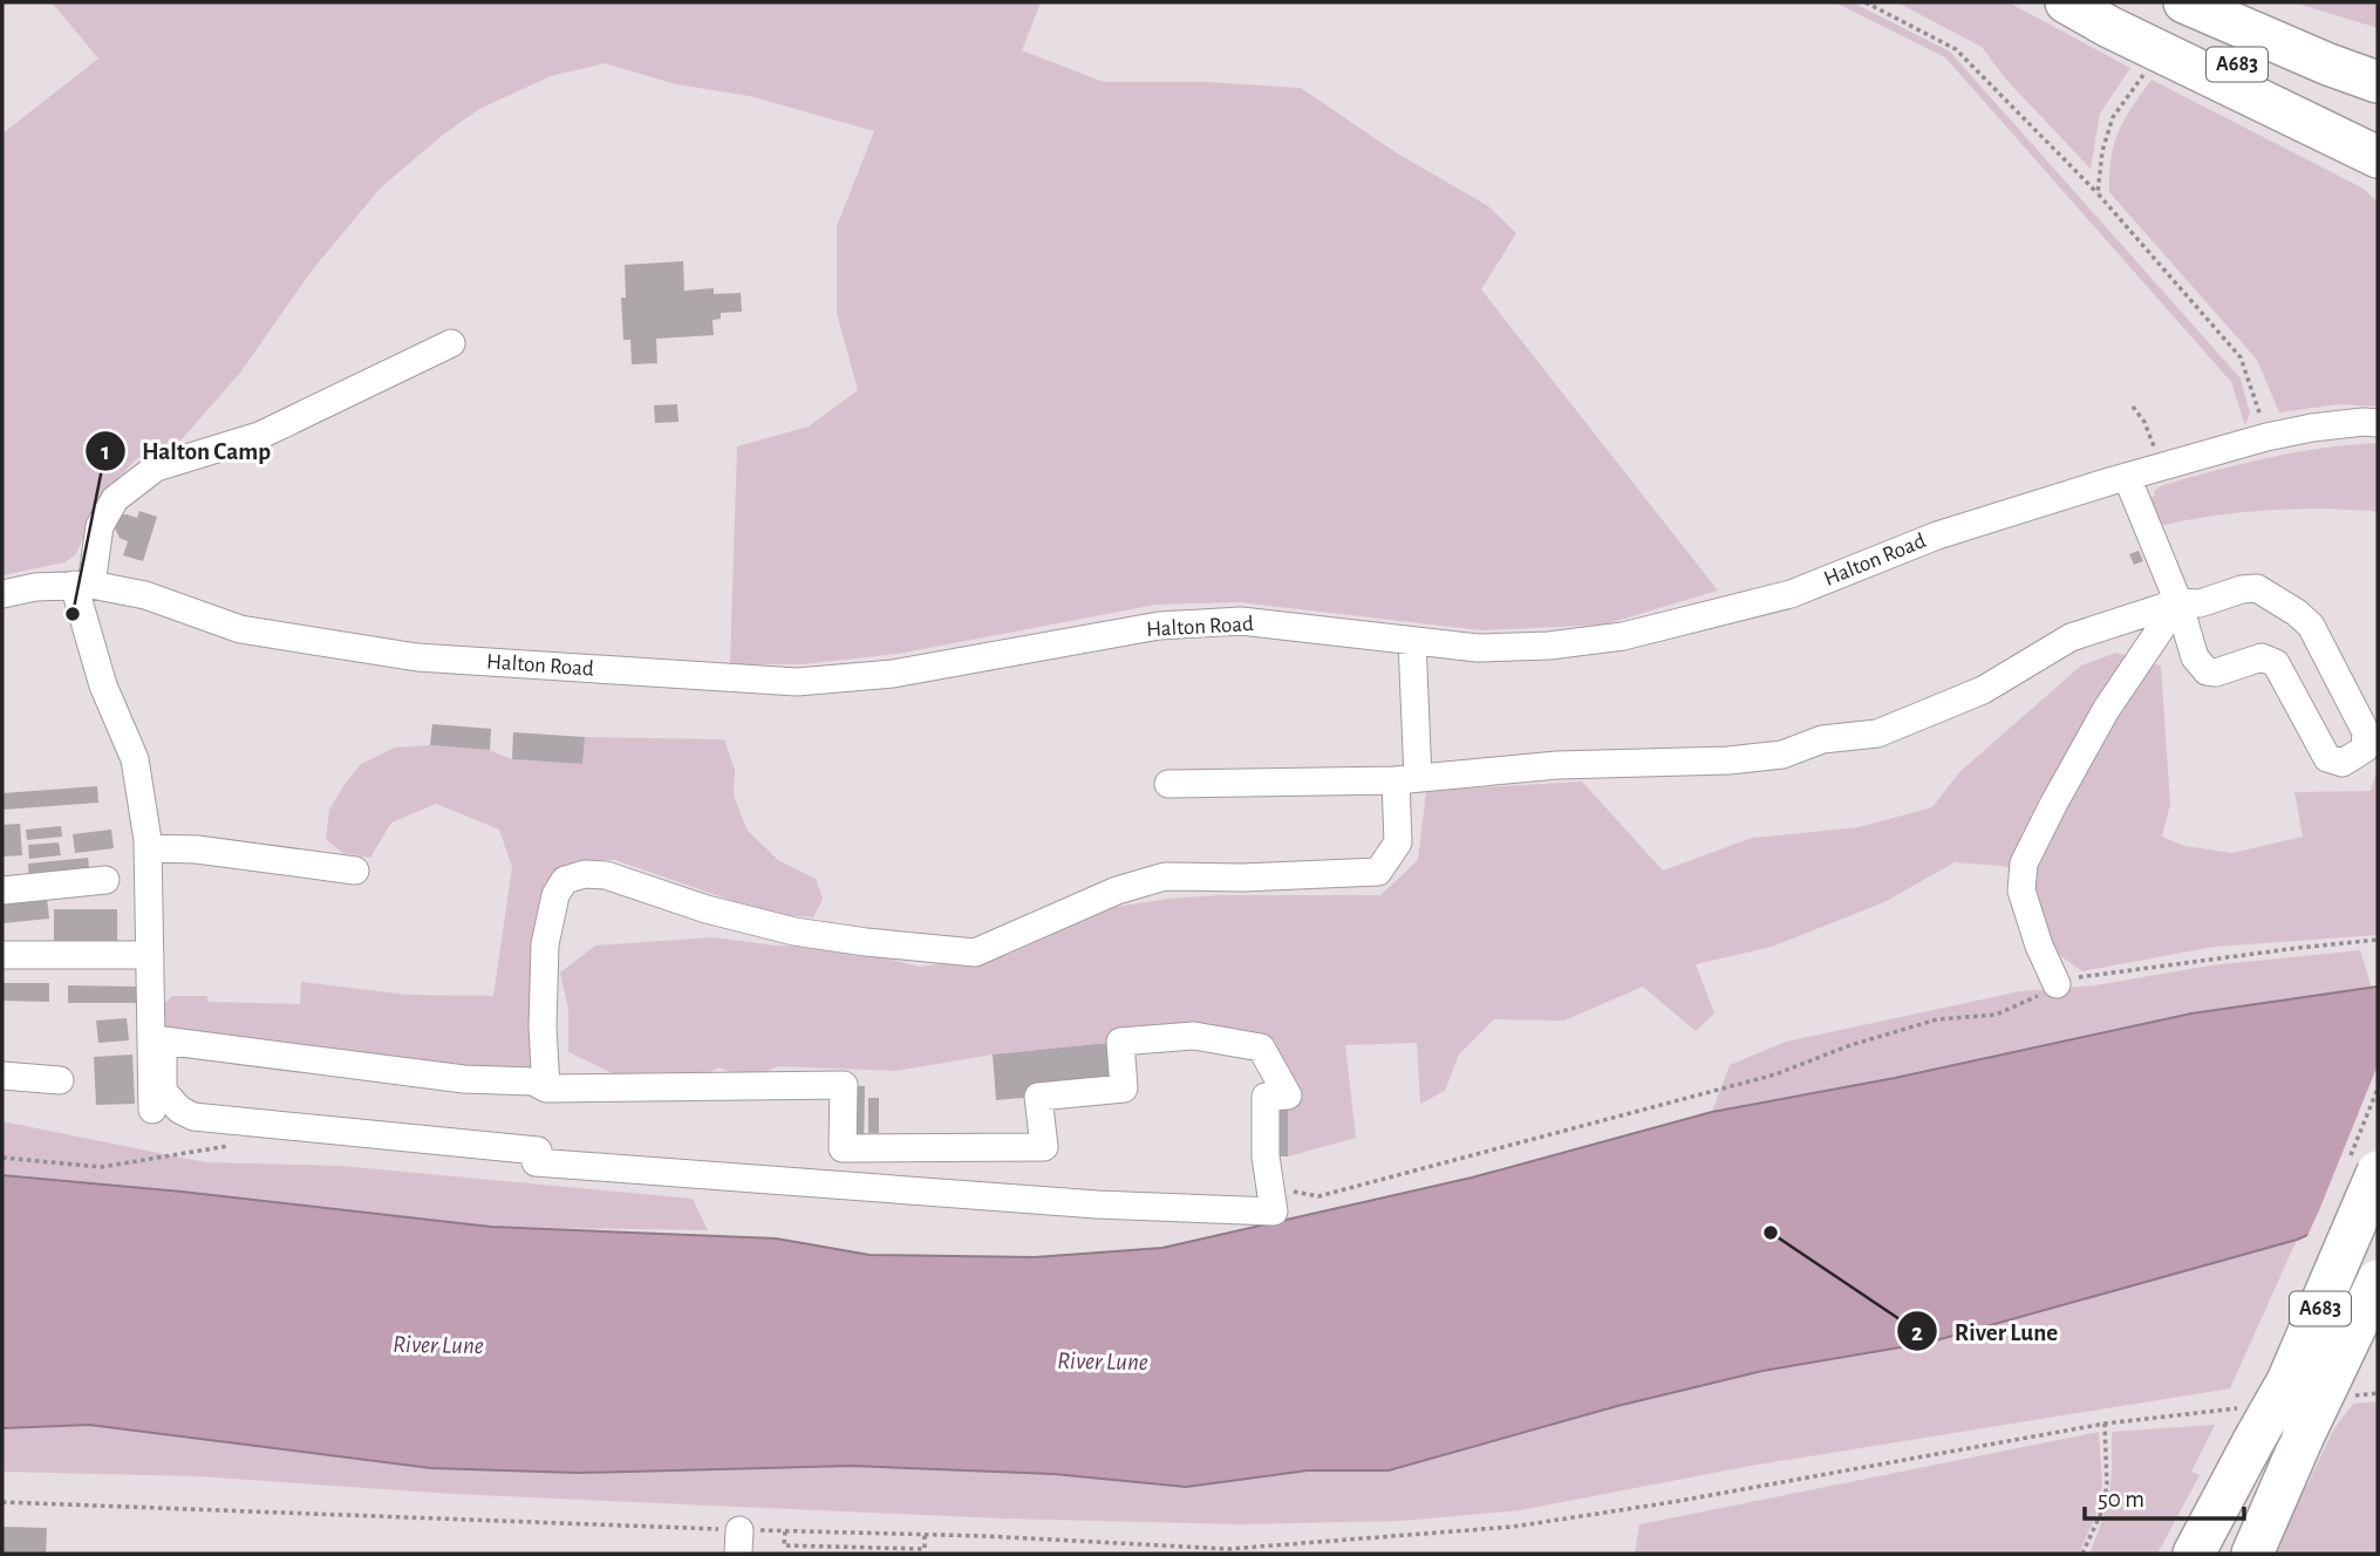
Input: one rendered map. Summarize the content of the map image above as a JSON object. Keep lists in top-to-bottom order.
{
  "streets": {
    "highway": ["A683"],
    "street": ["Halton Road"]
  },
  "water": ["River Lune"],
  "places": ["Halton Camp", "River Lune"],
  "scale_bar": "50 m"
}
